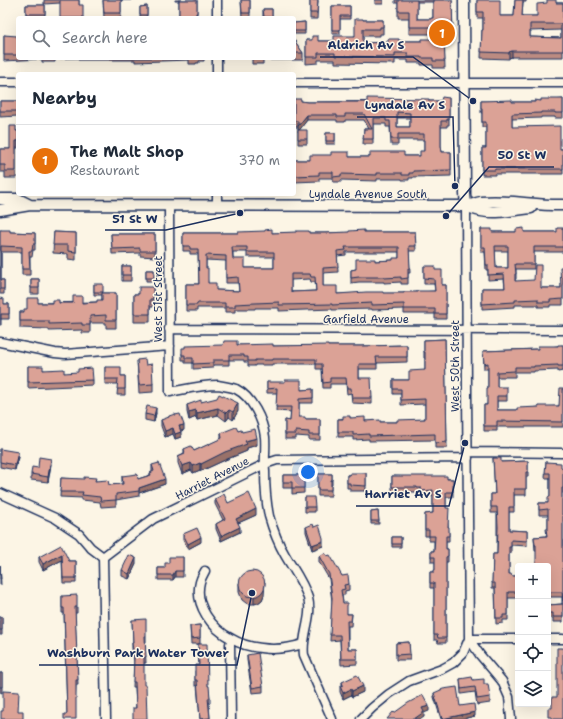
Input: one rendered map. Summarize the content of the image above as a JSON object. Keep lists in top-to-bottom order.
{
  "streets": {
    "main road": ["Lyndale Avenue South", "West 50th Street"],
    "street": ["West 51st Street", "Garfield Avenue", "Harriet Avenue"]
  },
  "crossings": [
    ["Lyndale Avenue South", "West 51st Street"],
    ["Lyndale Avenue South", "West 50th Street"],
    ["West 51st Street", "Garfield Avenue"],
    ["West 51st Street", "Harriet Avenue"],
    ["Garfield Avenue", "West 50th Street"],
    ["West 50th Street", "Harriet Avenue"]
  ],
  "places": [
    "Aldrich Av S",
    "Lyndale Av S",
    "51 St W",
    "50 St W",
    "Harriet Av S",
    "Washburn Park Water Tower"
  ],
  "page": {
    "search": "Search here",
    "pins": "1",
    "heading": "Nearby",
    "list": [
      {
        "mark": "1",
        "name": "The Malt Shop",
        "note": "Restaurant",
        "value": "370 m"
      }
    ],
    "map_buttons": ["+", "−"]
  }
}
